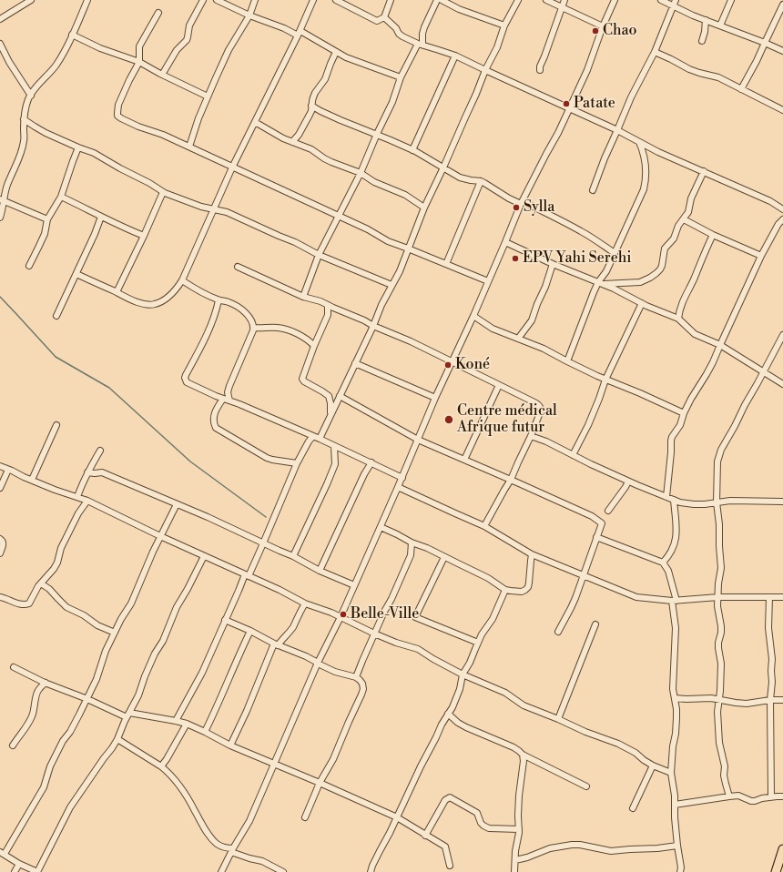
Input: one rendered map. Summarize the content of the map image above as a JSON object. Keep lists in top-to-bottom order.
{
  "places": [
    "Chao",
    "Patate",
    "Sylla",
    "EPV Yahi Serehi",
    "Koné",
    "Centre médical Afrique futur",
    "Belle-Ville"
  ]
}
